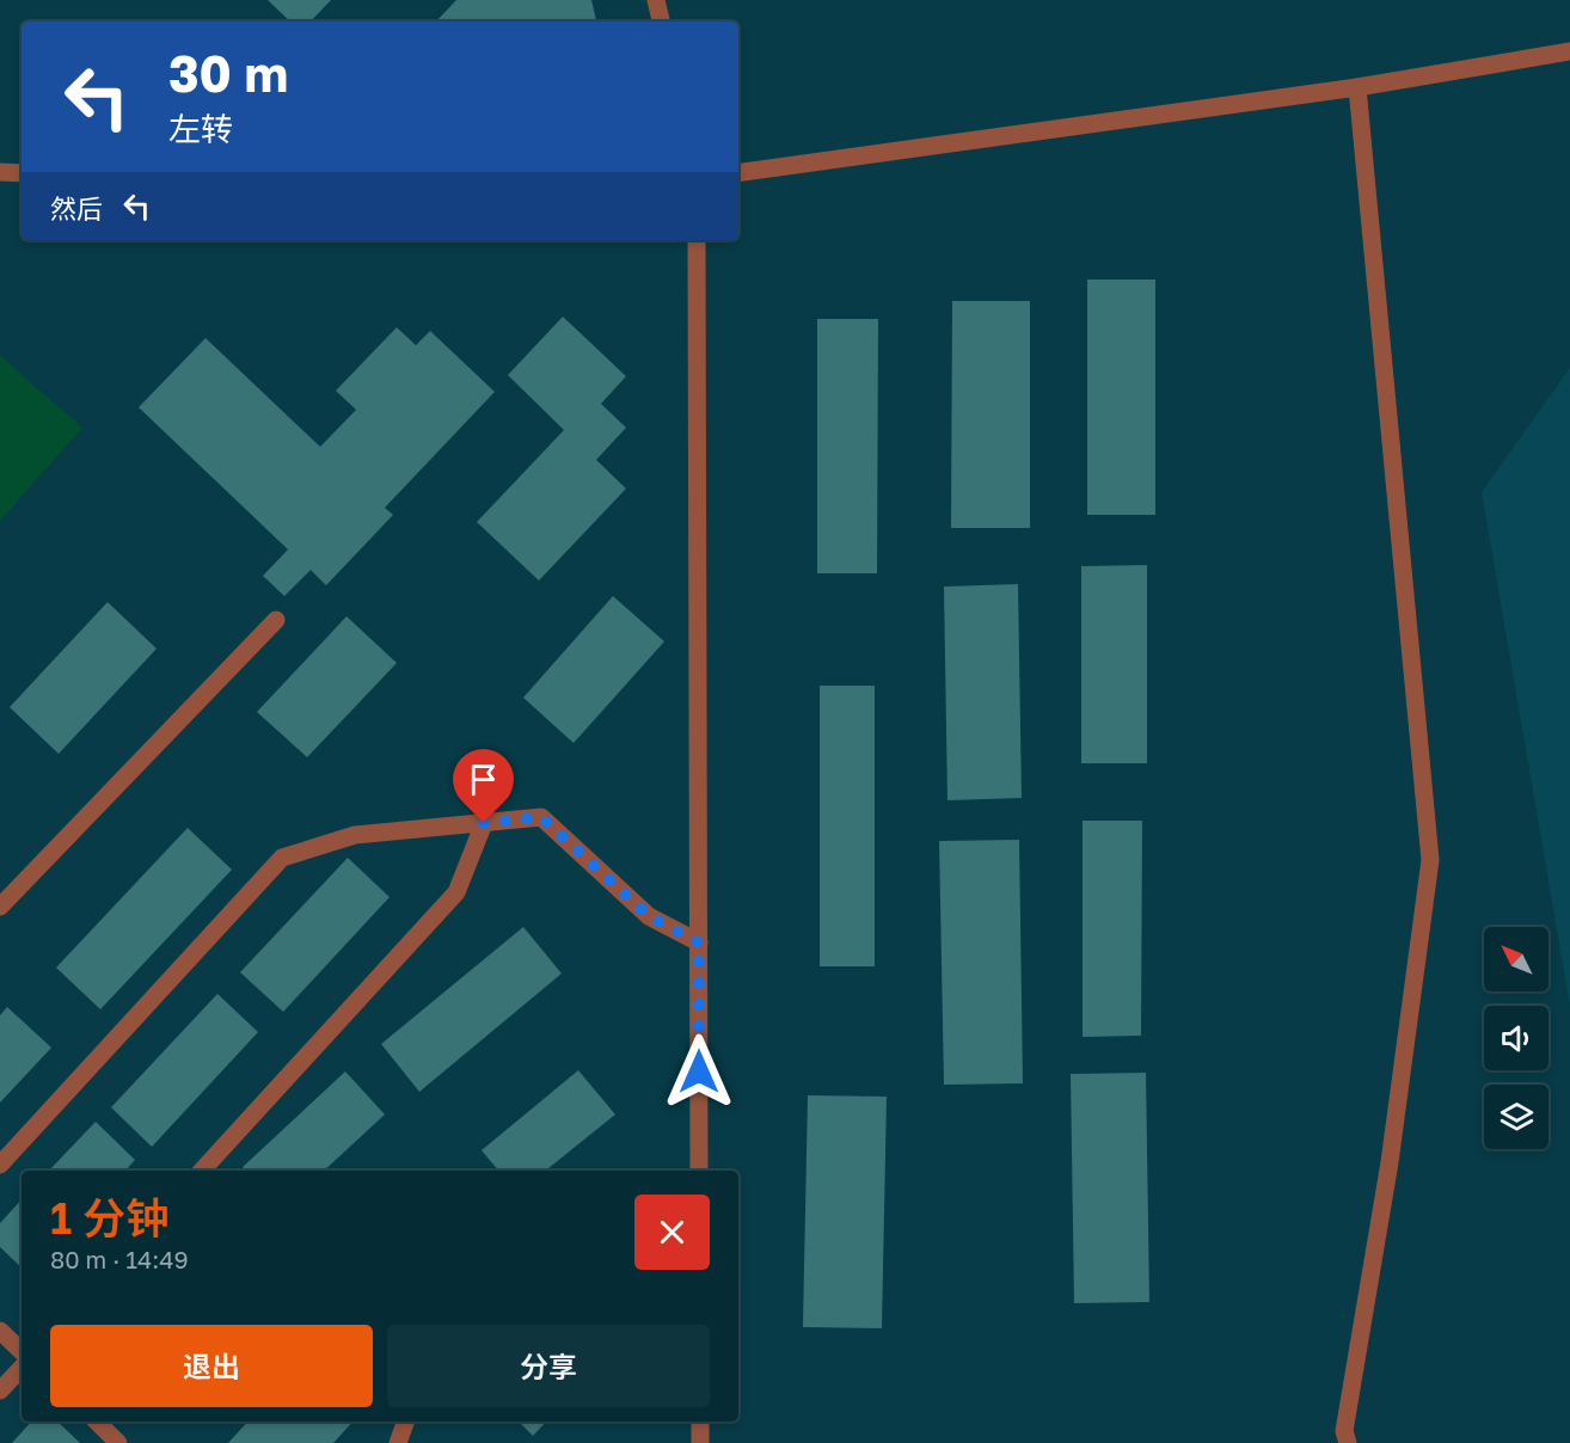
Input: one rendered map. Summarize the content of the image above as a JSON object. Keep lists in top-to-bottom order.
{
  "north": "top left",
  "page": {
    "turn": ["30 m", "左转"],
    "then": "然后",
    "heading": ["1 分钟", "80 m · 14:49"],
    "buttons": ["退出", "分享"]
  }
}
